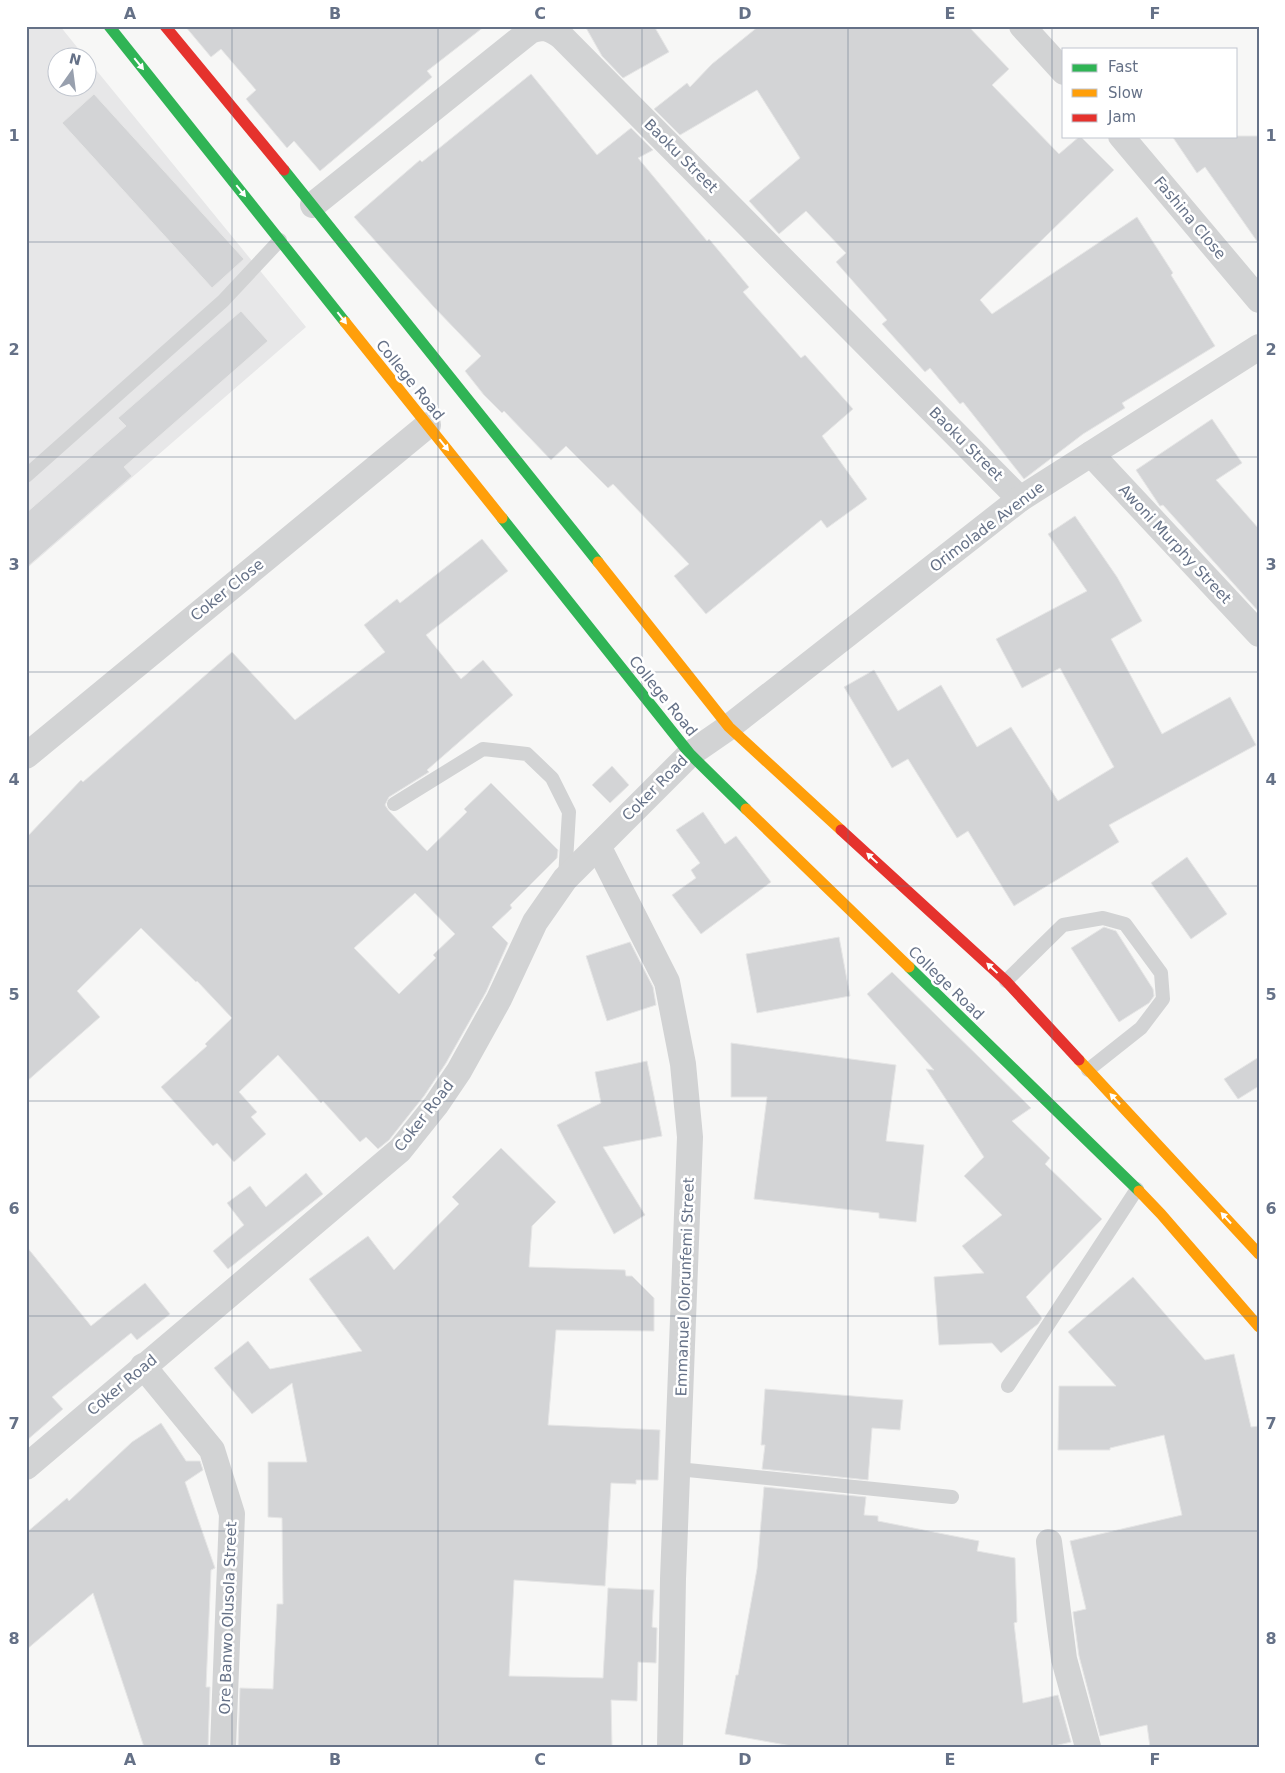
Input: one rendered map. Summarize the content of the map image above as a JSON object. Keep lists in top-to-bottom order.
{
  "streets": {
    "main road": ["College Road"],
    "street": [
      "Baoku Street",
      "Fashina Close",
      "Orimolade Avenue",
      "Awoni Murphy Street",
      "Coker Close",
      "Coker Road",
      "Emmanuel Olorunfemi Street",
      "Ore Banwo Olusola Street"
    ]
  },
  "crossings": [
    ["Baoku Street", "Orimolade Avenue"],
    ["College Road", "Coker Close"],
    ["College Road", "Coker Road"],
    ["Orimolade Avenue", "Awoni Murphy Street"],
    ["Orimolade Avenue", "Coker Road"],
    ["Coker Road", "Emmanuel Olorunfemi Street"],
    ["Coker Road", "Ore Banwo Olusola Street"]
  ],
  "legend": ["Fast", "Slow", "Jam"],
  "north": "top",
  "grid": {
    "columns": [
      "A",
      "B",
      "C",
      "D",
      "E",
      "F"
    ],
    "rows": [
      "1",
      "2",
      "3",
      "4",
      "5",
      "6",
      "7",
      "8"
    ]
  }
}
